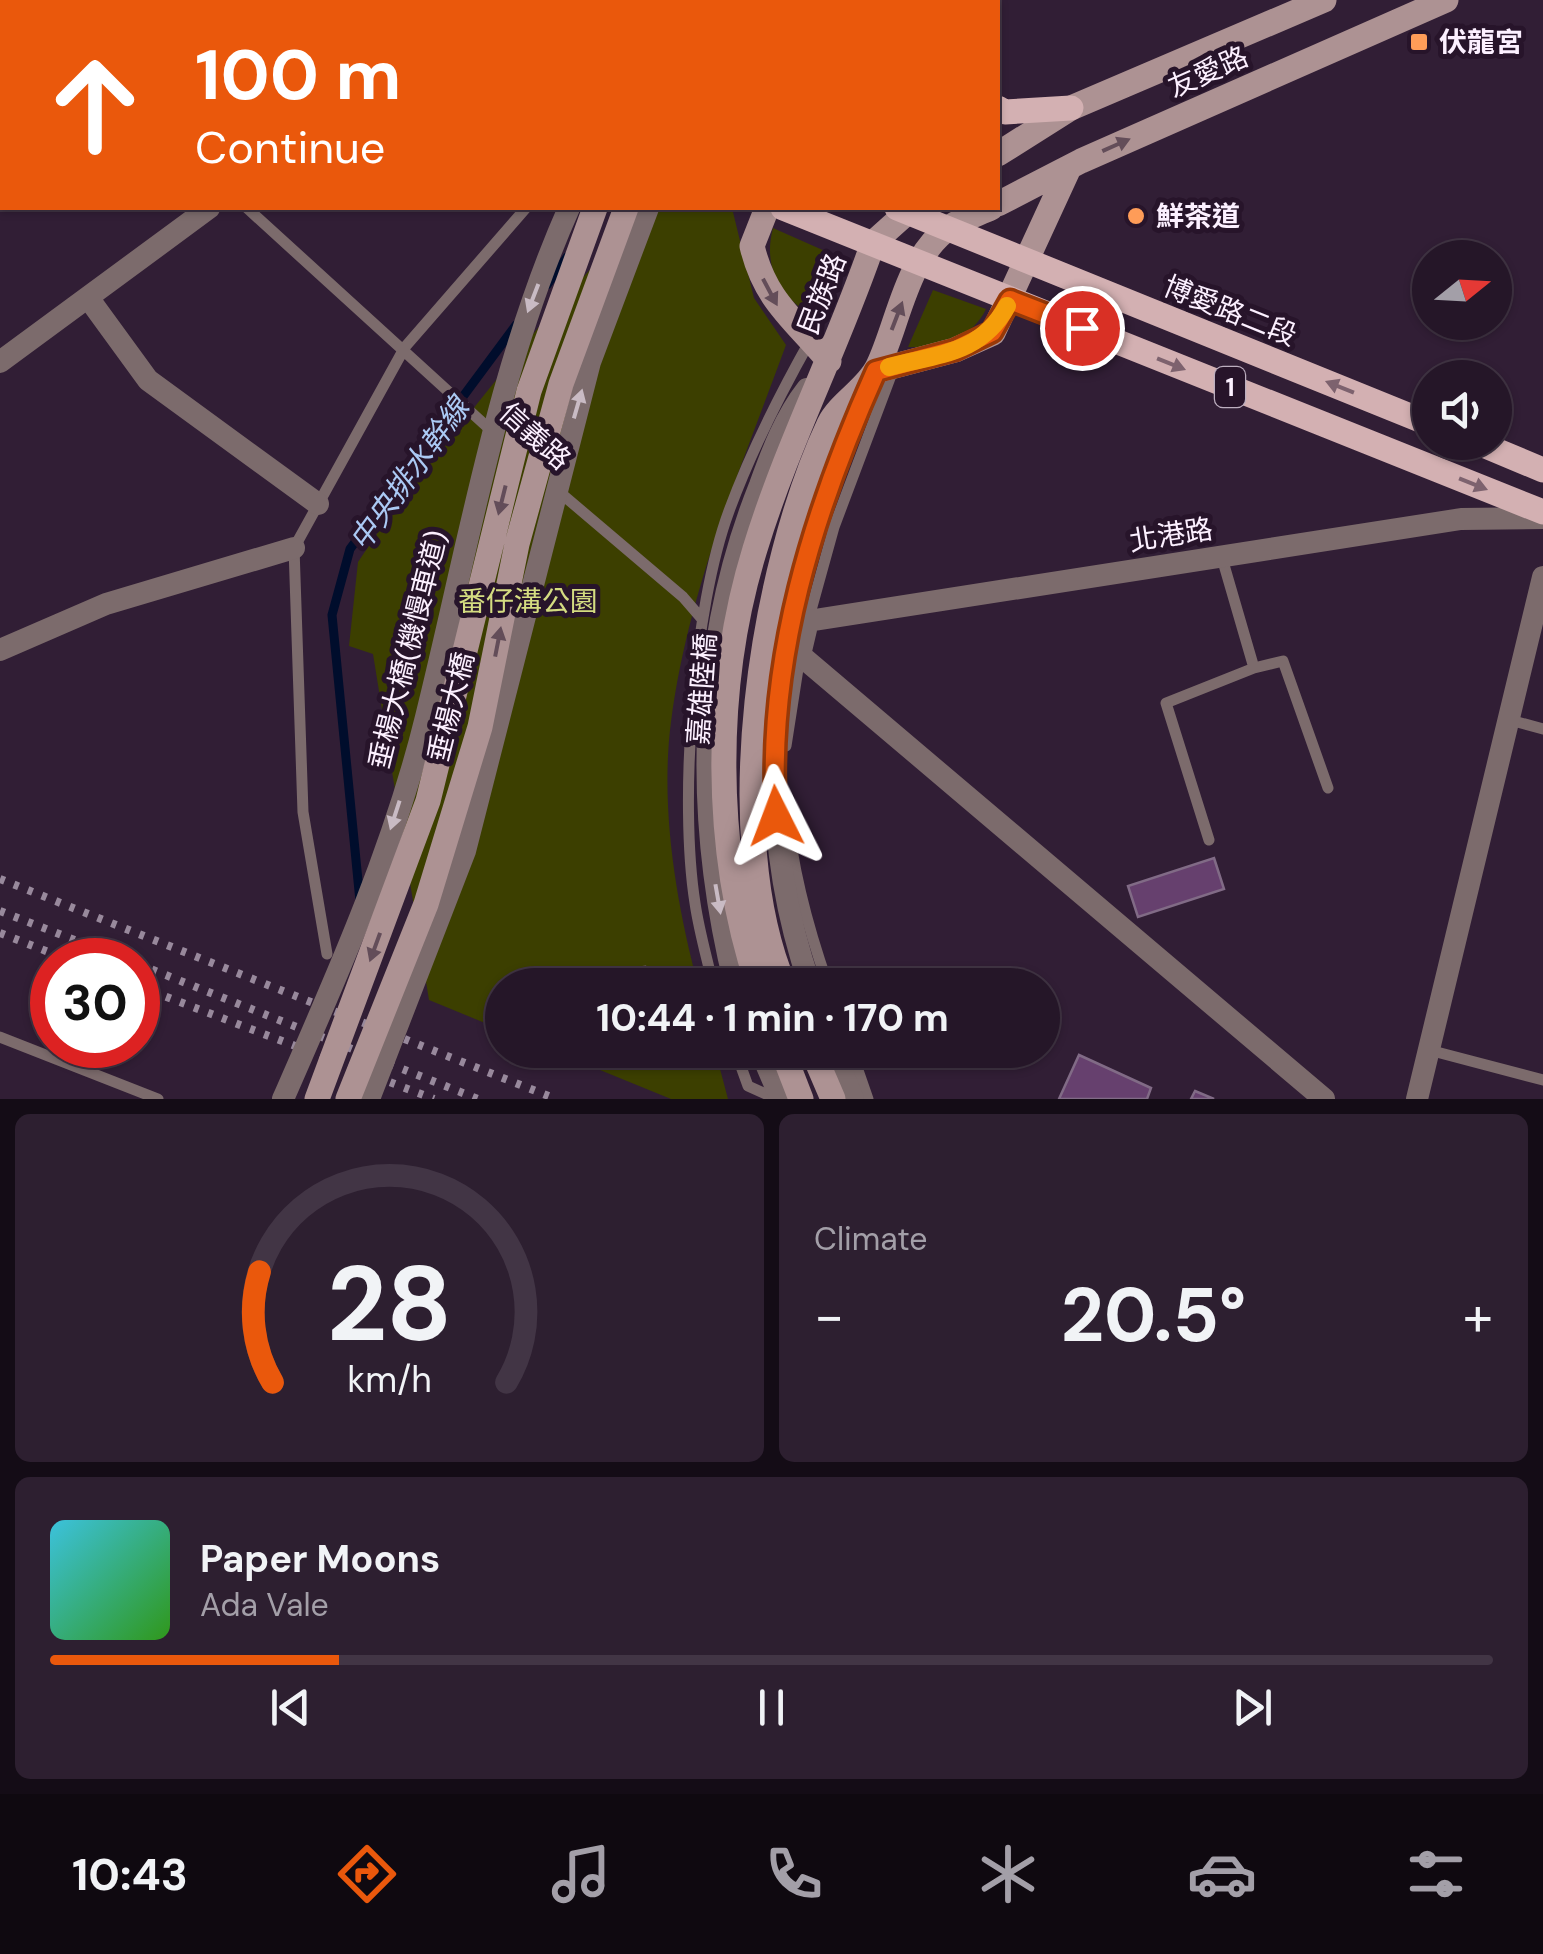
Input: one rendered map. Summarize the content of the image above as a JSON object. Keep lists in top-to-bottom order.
{
  "streets": {
    "main road": [
      "友愛路",
      "民族路",
      "博愛路二段",
      "1",
      "嘉雄陸橋",
      "垂楊大橋"
    ],
    "street": ["北港路", "垂楊大橋(機慢車道)"],
    "lane": ["信義路"]
  },
  "crossings": [
    ["友愛路", "博愛路二段"],
    ["友愛路", "1"],
    ["民族路", "1"],
    ["民族路", "嘉雄陸橋"],
    ["1", "北港路"]
  ],
  "water": ["中央排水幹線"],
  "parks": ["番仔溝公園"],
  "places": {
    "transit": ["伏龍宮"],
    "other": ["鮮茶道"]
  },
  "north": "right",
  "page": {
    "turn": ["100 m", "Continue"],
    "limit": "30",
    "trip": "10:44 · 1 min · 170 m",
    "tile": "Climate",
    "heat": ["−", "20.5°", "+"],
    "song": ["Paper Moons", "Ada Vale"],
    "tabs": "10:43",
    "gauge": ["28", "km/h"]
  }
}
